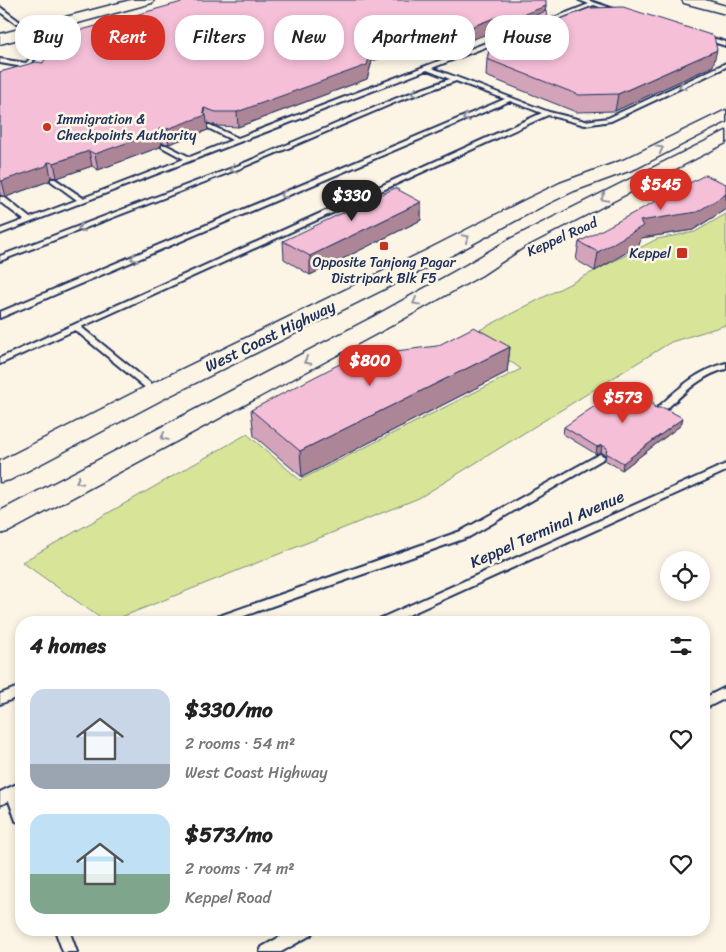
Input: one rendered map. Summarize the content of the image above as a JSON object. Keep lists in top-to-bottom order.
{
  "streets": {
    "main road": ["Keppel Road", "West Coast Highway"],
    "lane": ["Keppel Terminal Avenue"]
  },
  "places": {
    "other": ["Immigration & Checkpoints Authority"],
    "transit": ["Opposite Tanjong Pagar Distripark Blk F5", "Keppel"]
  },
  "page": {
    "chip": [
      "Buy",
      "Rent",
      "Filters",
      "New",
      "Apartment",
      "House"
    ],
    "price": [
      "$545",
      "$330",
      "$800",
      "$573"
    ],
    "heading": "4 homes",
    "list": [
      {
        "name": "$330/mo",
        "note": "2 rooms · 54 m² · West Coast Highway"
      },
      {
        "name": "$573/mo",
        "note": "2 rooms · 74 m² · Keppel Road"
      }
    ]
  }
}
